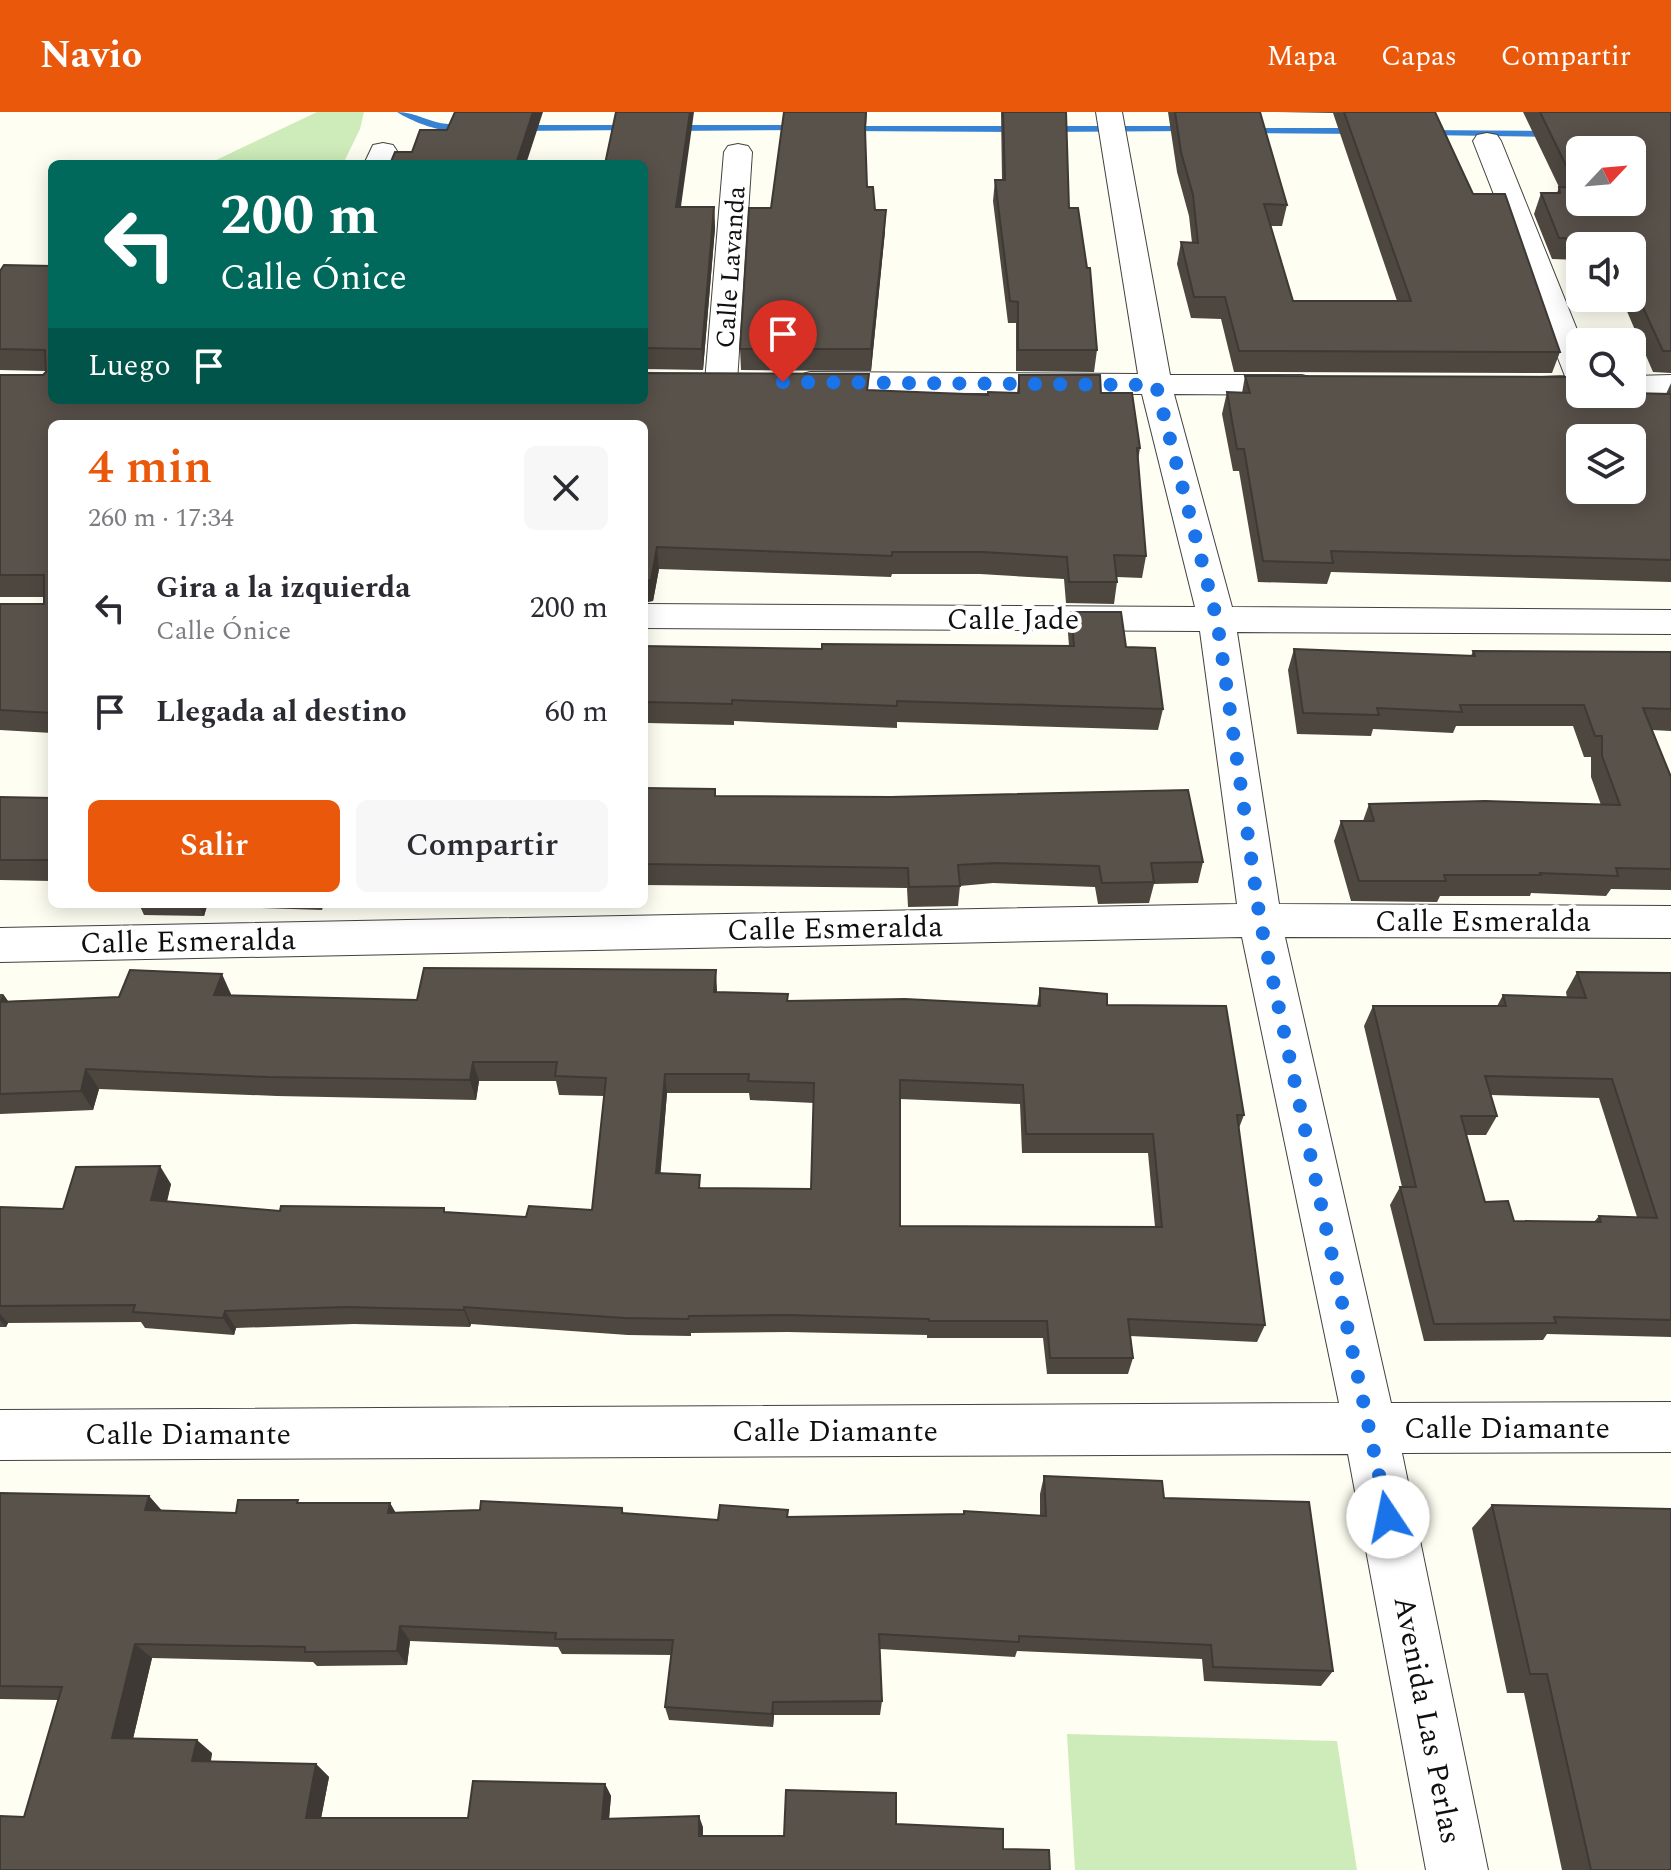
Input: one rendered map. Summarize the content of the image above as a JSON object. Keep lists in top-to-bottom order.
{
  "streets": {
    "street": [
      "Calle Lavanda",
      "Calle Jade",
      "Calle Esmeralda",
      "Calle Diamante",
      "Avenida Las Perlas"
    ]
  },
  "crossings": [
    ["Calle Lavanda", "Avenida Las Perlas"],
    ["Calle Jade", "Avenida Las Perlas"],
    ["Calle Esmeralda", "Avenida Las Perlas"],
    ["Calle Diamante", "Avenida Las Perlas"]
  ],
  "north": "top right",
  "page": {
    "header": "Navio",
    "nav": ["Mapa", "Capas", "Compartir"],
    "turn": ["200 m", "Calle Ónice"],
    "then": "Luego",
    "heading": ["4 min", "260 m · 17:34"],
    "list": [
      {
        "name": "Gira a la izquierda",
        "note": "Calle Ónice",
        "value": "200 m"
      },
      {
        "name": "Llegada al destino",
        "value": "60 m"
      }
    ],
    "buttons": ["Salir", "Compartir"]
  }
}
